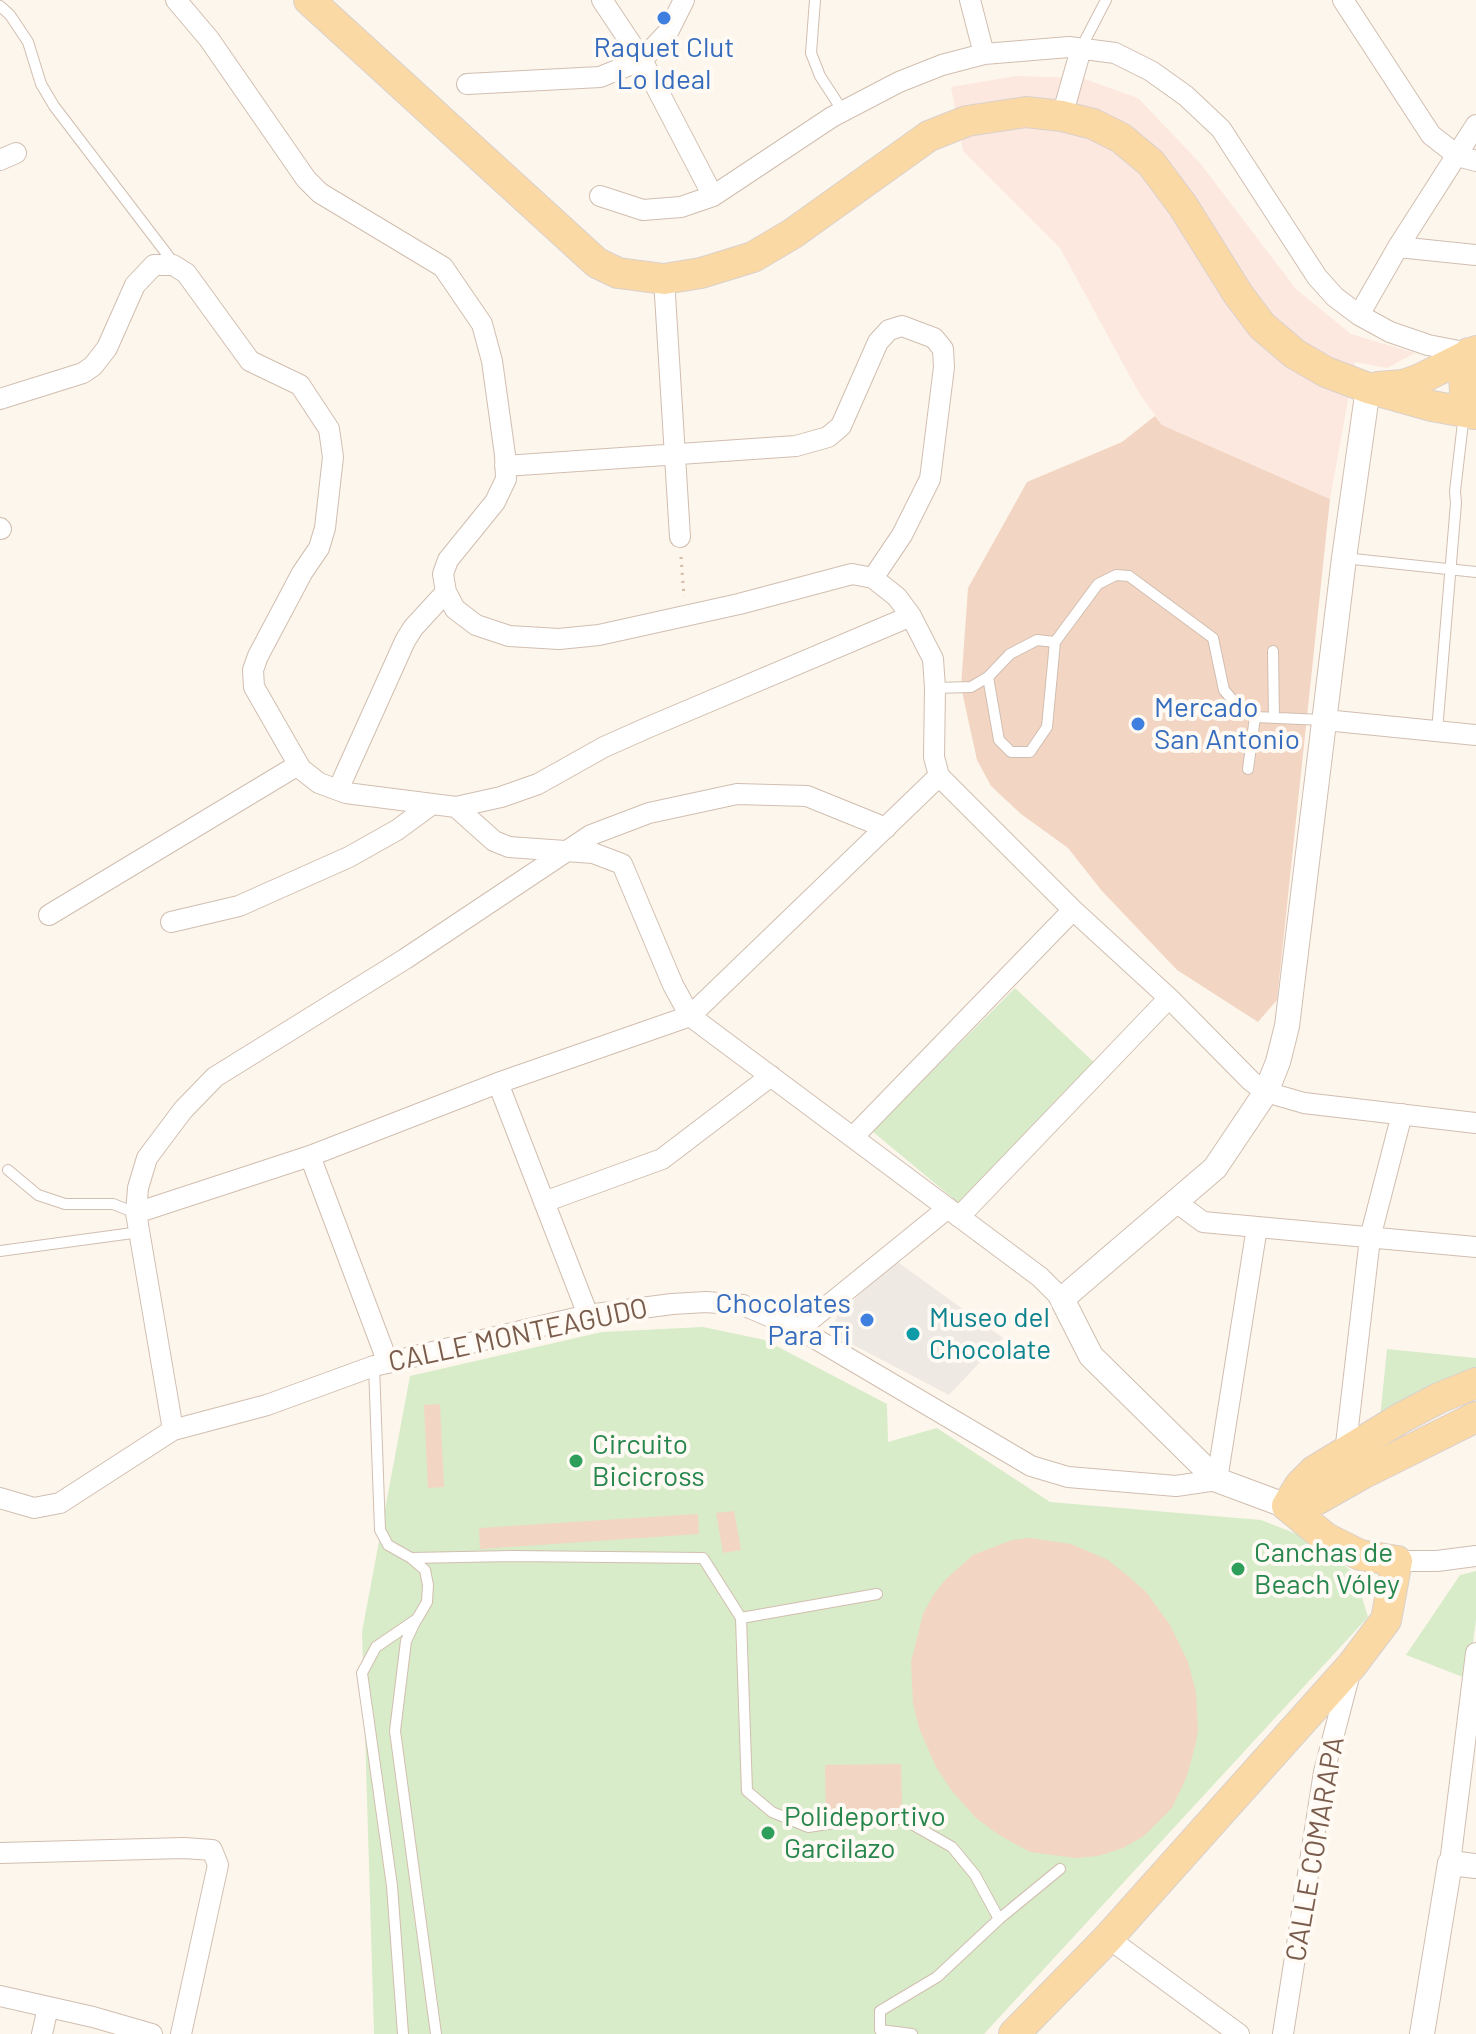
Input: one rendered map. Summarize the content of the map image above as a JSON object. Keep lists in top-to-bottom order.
{
  "streets": {
    "street": ["CALLE MONTEAGUDO", "CALLE COMARAPA"]
  },
  "places": [
    "Raquet Clut Lo Ideal",
    "Mercado San Antonio",
    "Chocolates Para Ti",
    "Museo del Chocolate",
    "Circuito Bicicross",
    "Canchas de Beach Vóley",
    "Polideportivo Garcilazo"
  ]
}
